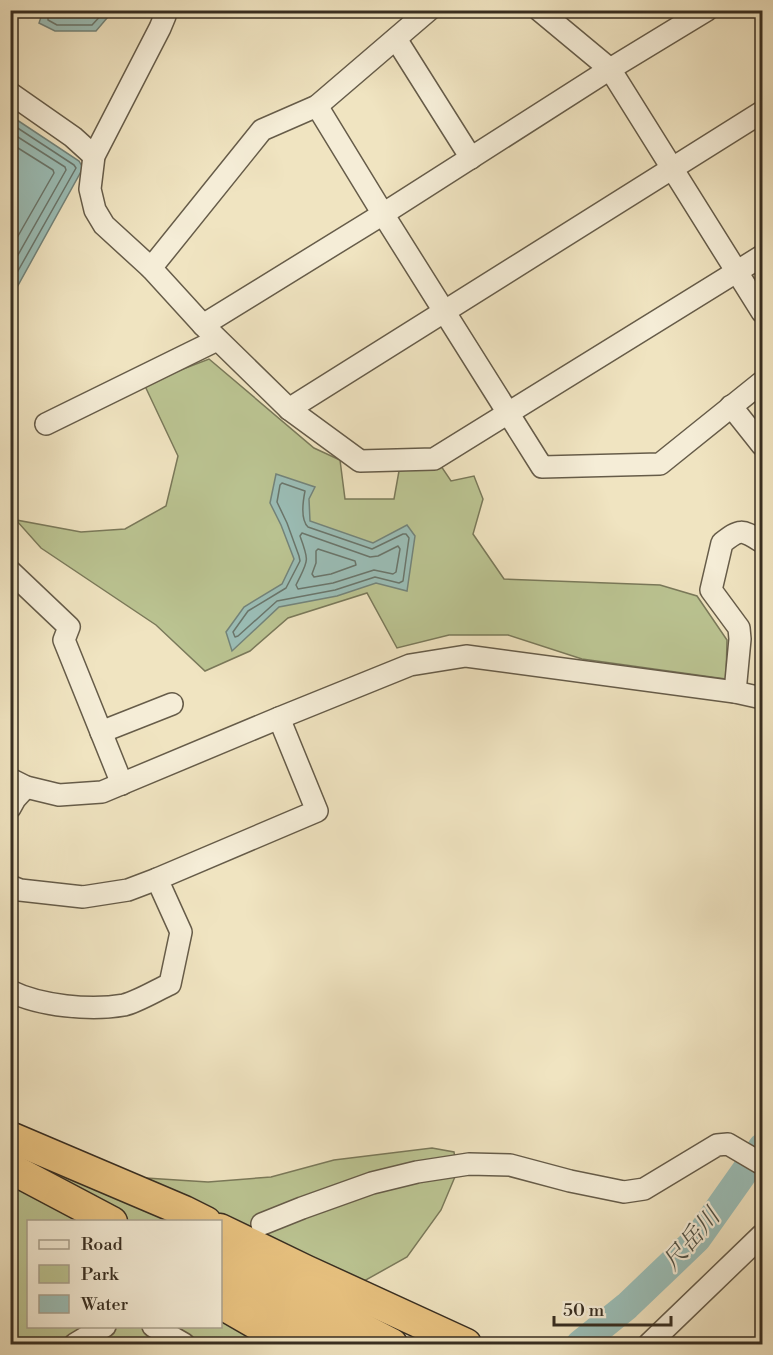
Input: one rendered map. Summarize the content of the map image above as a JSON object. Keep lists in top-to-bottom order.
{
  "water": ["尺岳川"],
  "legend": ["Road", "Park", "Water"],
  "scale_bar": "50 m"
}
